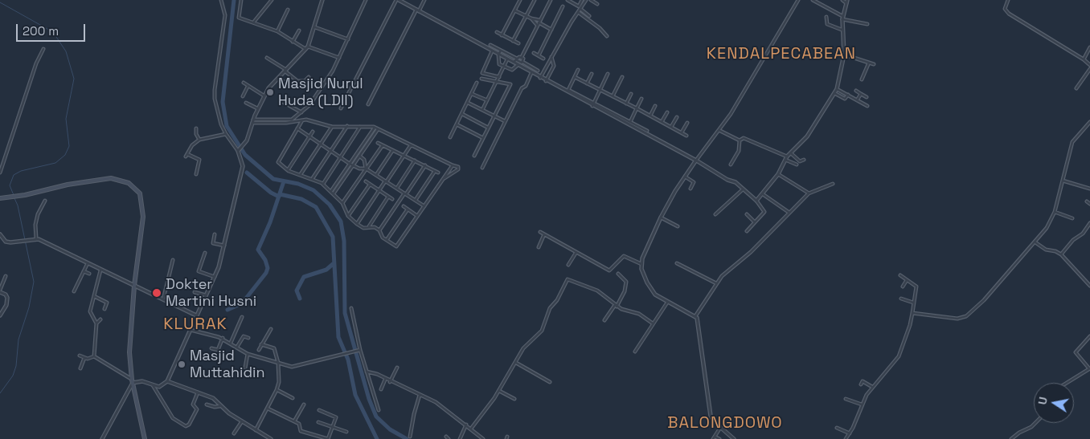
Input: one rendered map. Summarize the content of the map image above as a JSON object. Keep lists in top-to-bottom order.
{
  "districts": ["KENDALPECABEAN", "KLURAK", "BALONGDOWO"],
  "places": ["Masjid Nurul Huda (LDII)", "Dokter Martini Husni", "Masjid Muttahidin"],
  "scale_bar": "200 m",
  "north": "left"
}
